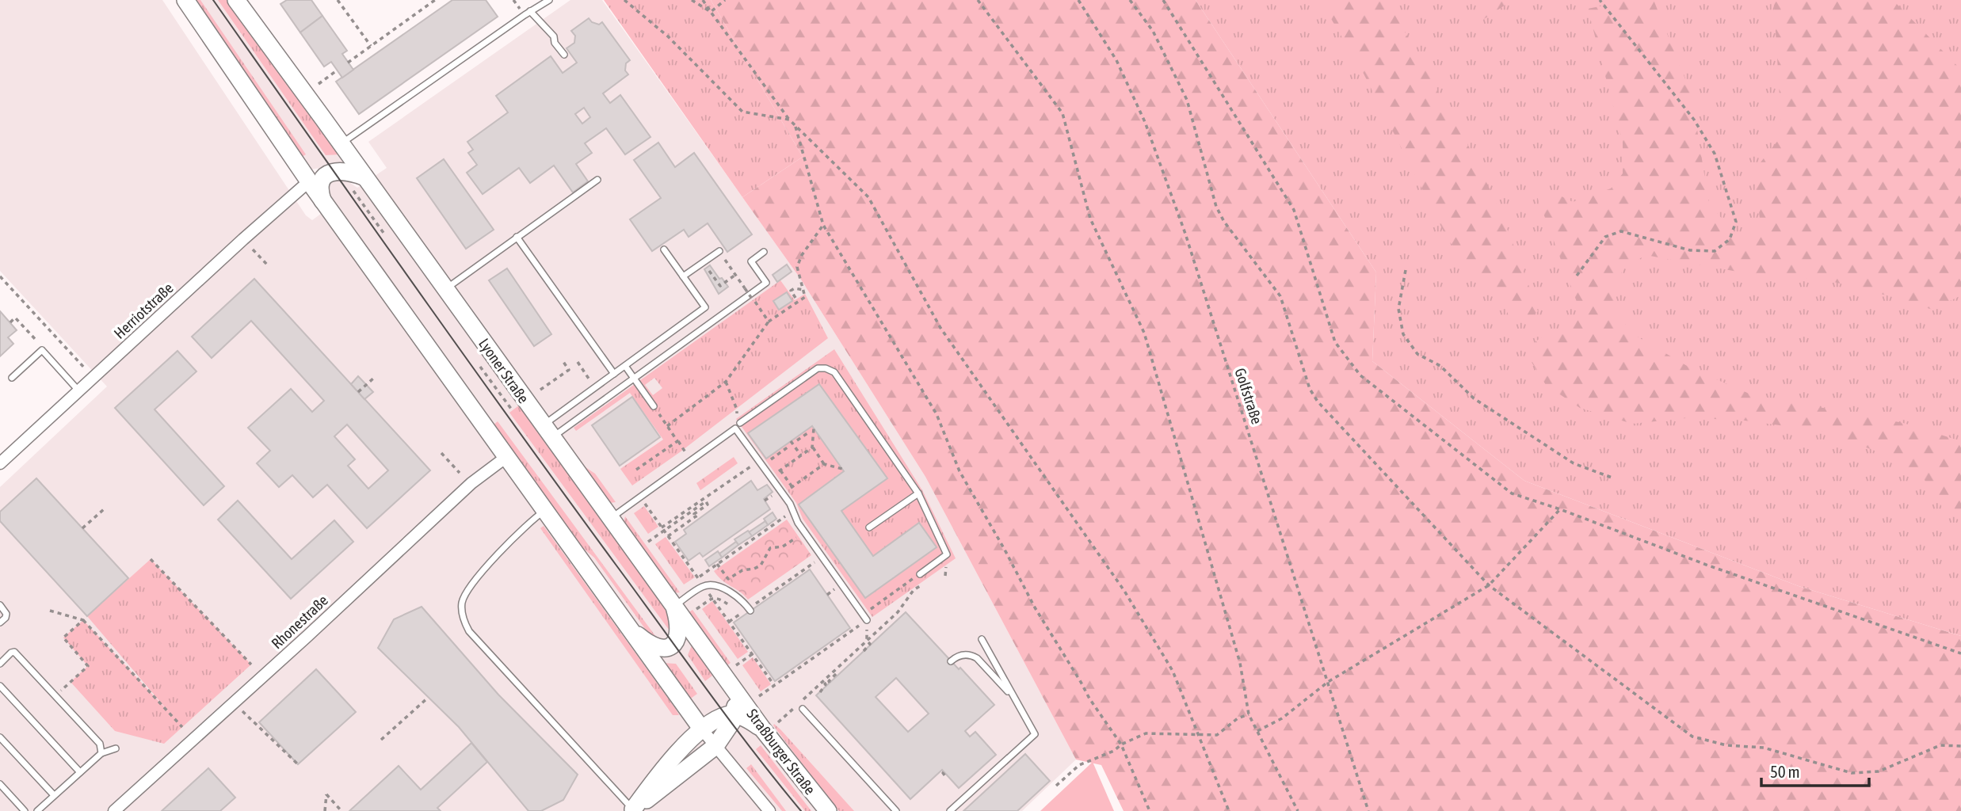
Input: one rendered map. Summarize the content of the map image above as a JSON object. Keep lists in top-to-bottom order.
{
  "streets": {
    "main road": ["Lyoner Straße", "Straßburger Straße"],
    "street": ["Herriotstraße", "Rhonestraße"],
    "path": ["Golfstraße"]
  },
  "crossings": [
    ["Lyoner Straße", "Straßburger Straße"]
  ],
  "scale_bar": "50 m"
}
